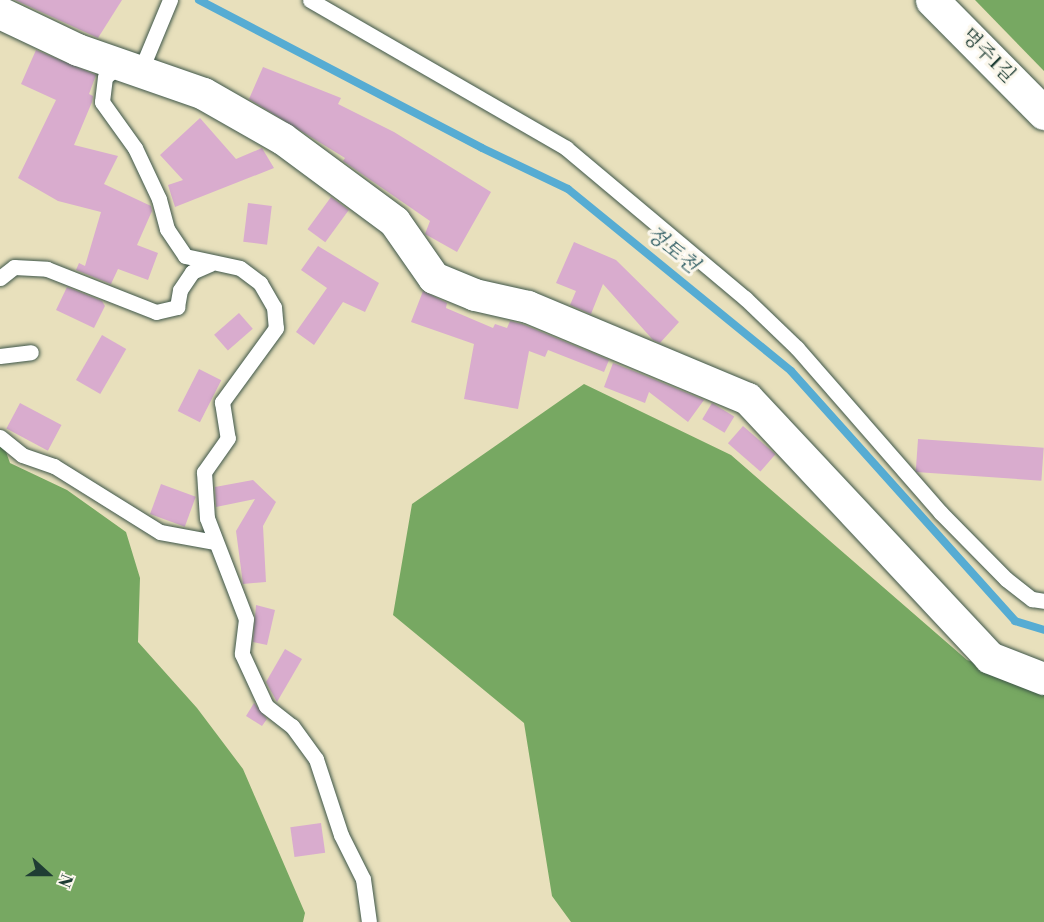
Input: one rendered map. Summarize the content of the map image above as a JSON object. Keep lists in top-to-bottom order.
{
  "streets": {
    "street": ["명주1길"]
  },
  "water": ["정토천"],
  "north": "right"
}
